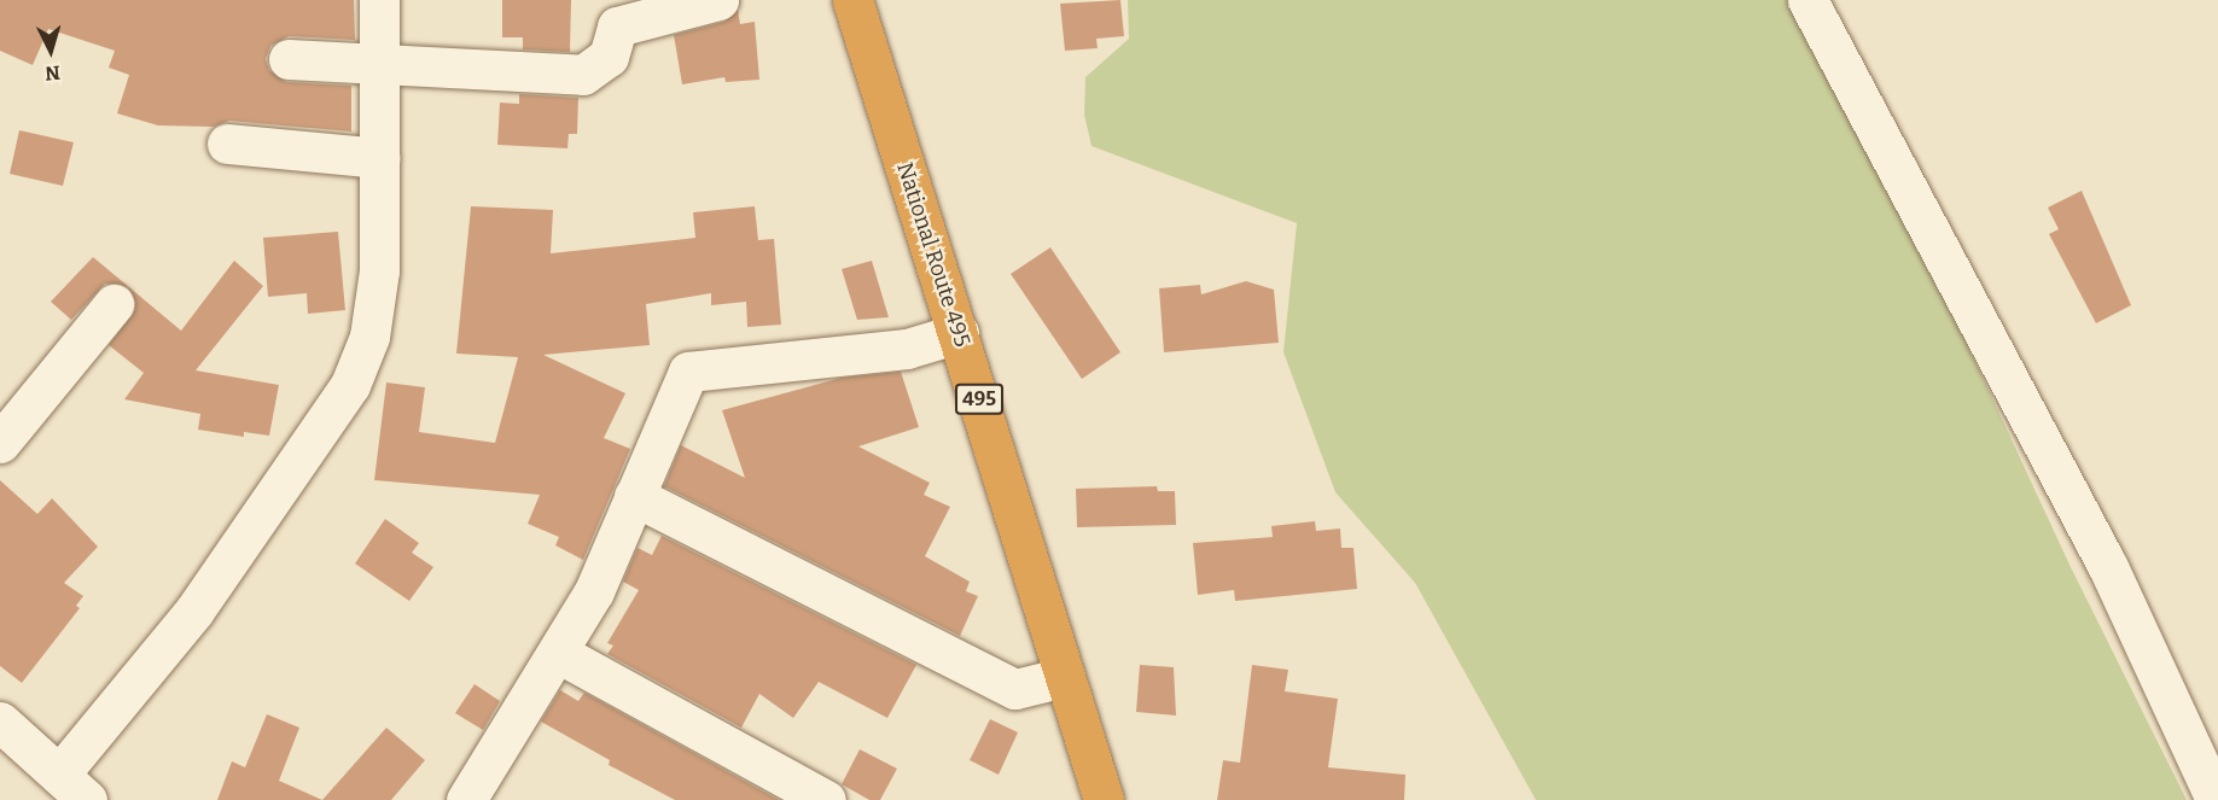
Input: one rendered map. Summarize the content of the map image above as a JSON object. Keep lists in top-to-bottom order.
{
  "streets": {
    "highway": ["National Route 495", "495"]
  },
  "north": "bottom"
}
